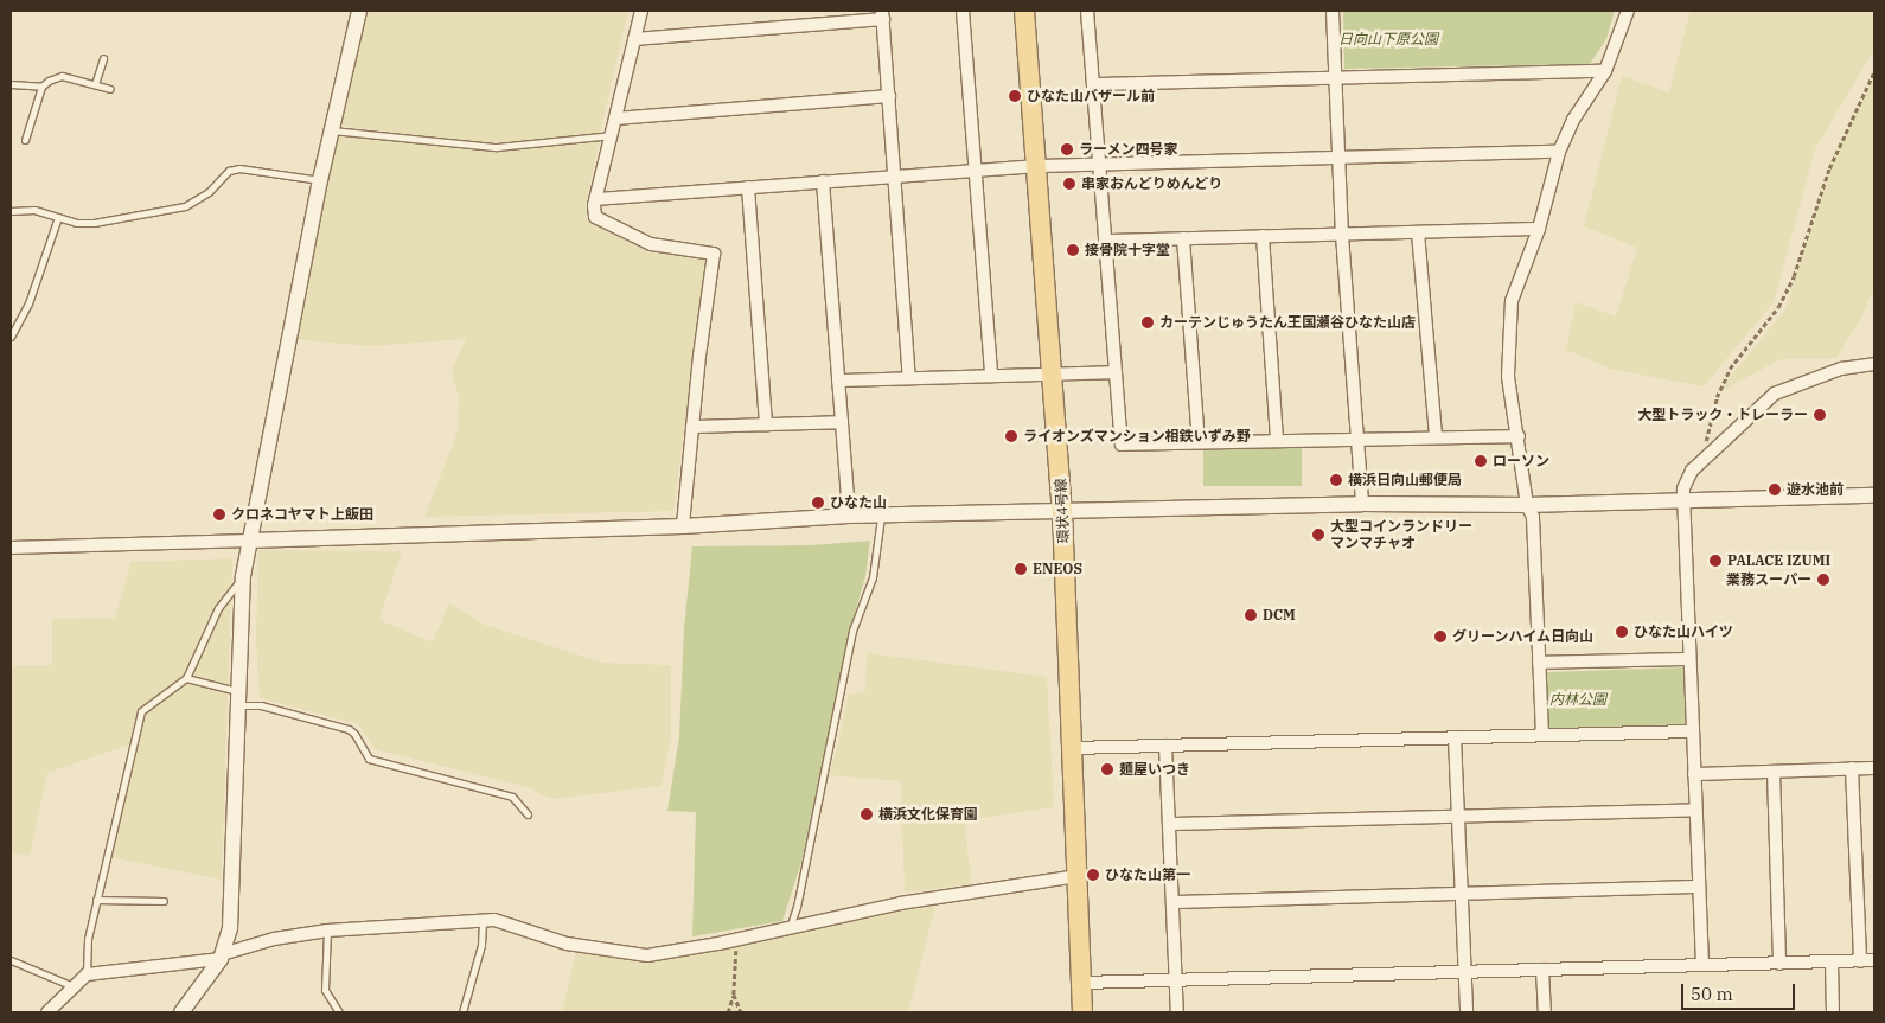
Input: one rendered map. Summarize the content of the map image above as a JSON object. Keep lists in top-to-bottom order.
{
  "streets": {
    "main road": ["環状4号線"]
  },
  "parks": ["日向山下原公園", "内林公園"],
  "places": [
    "ひなた山バザール前",
    "ラーメン四号家",
    "串家おんどりめんどり",
    "接骨院十字堂",
    "カーテンじゅうたん王国瀬谷ひなた山店",
    "大型トラック・トレーラー",
    "ライオンズマンション相鉄いずみ野",
    "ローソン",
    "横浜日向山郵便局",
    "遊水池前",
    "ひなた山",
    "クロネコヤマト上飯田",
    "大型コインランドリー マンマチャオ",
    "PALACE IZUMI",
    "ENEOS",
    "業務スーパー",
    "DCM",
    "ひなた山ハイツ",
    "グリーンハイム日向山",
    "麺屋いつき",
    "横浜文化保育園",
    "ひなた山第一"
  ],
  "scale_bar": "50 m"
}
